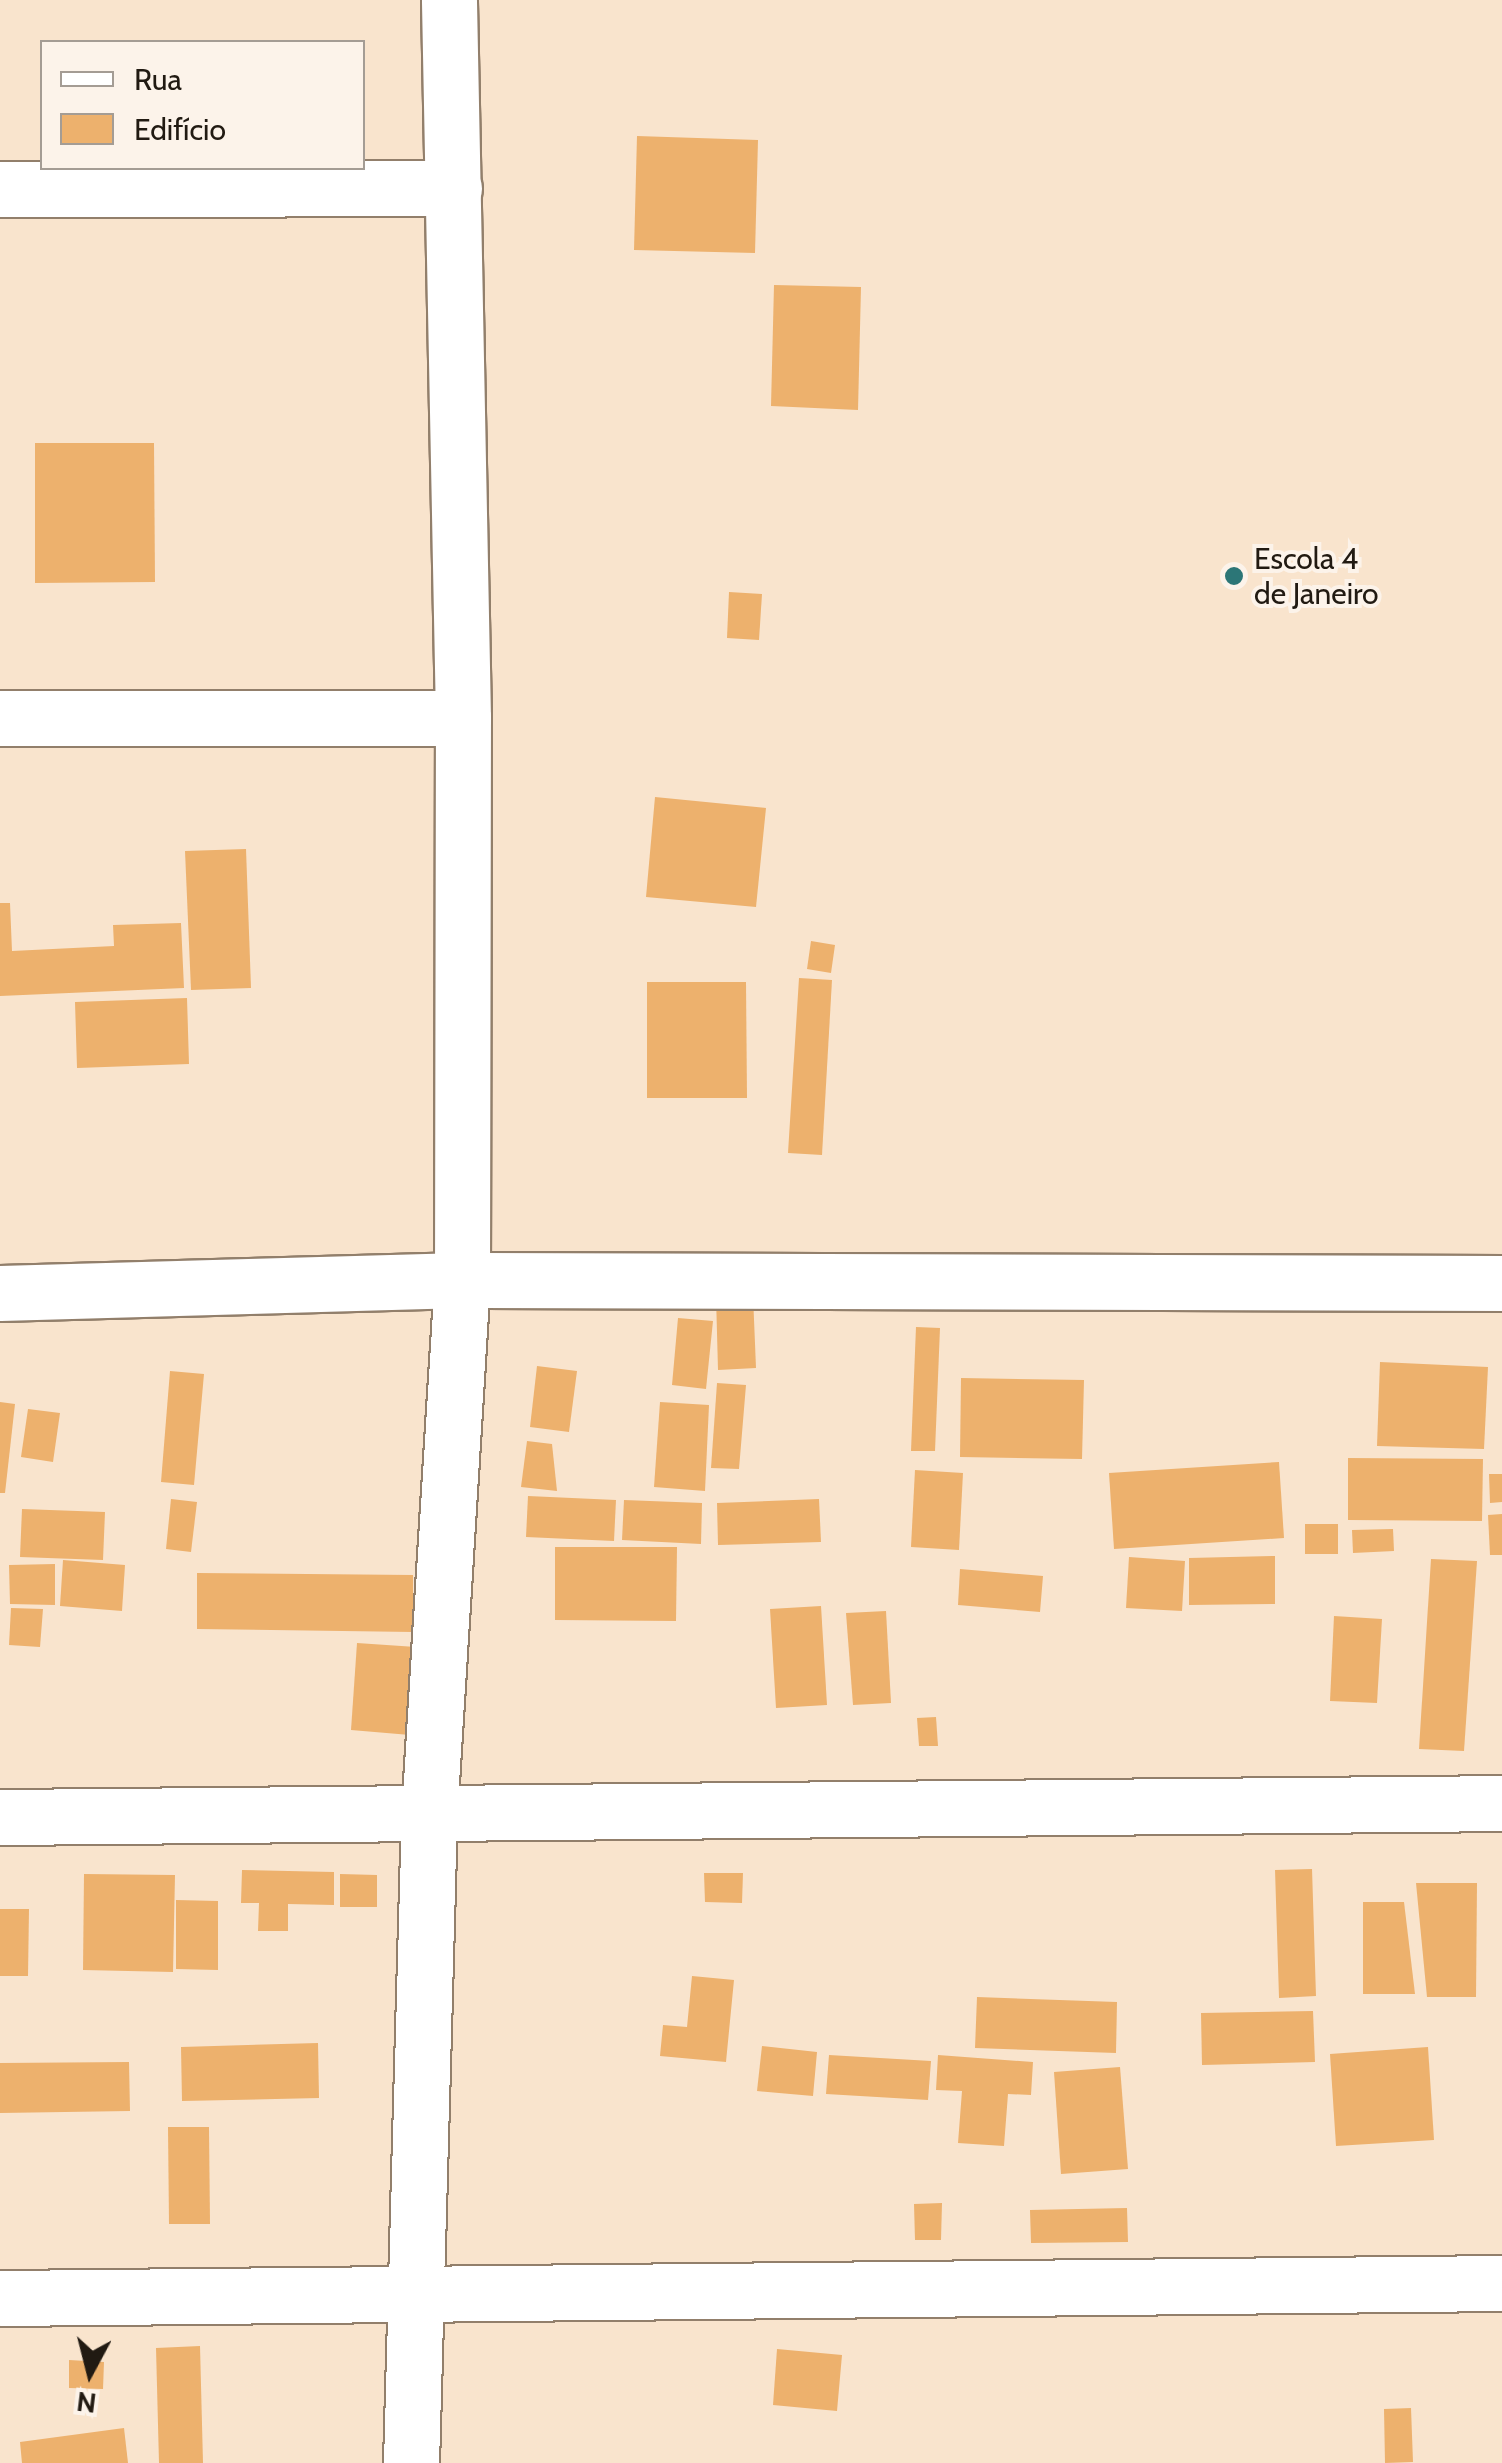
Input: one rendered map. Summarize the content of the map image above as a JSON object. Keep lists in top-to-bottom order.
{
  "places": ["Escola 4 de Janeiro"],
  "legend": ["Rua", "Edifício"],
  "north": "bottom"
}
